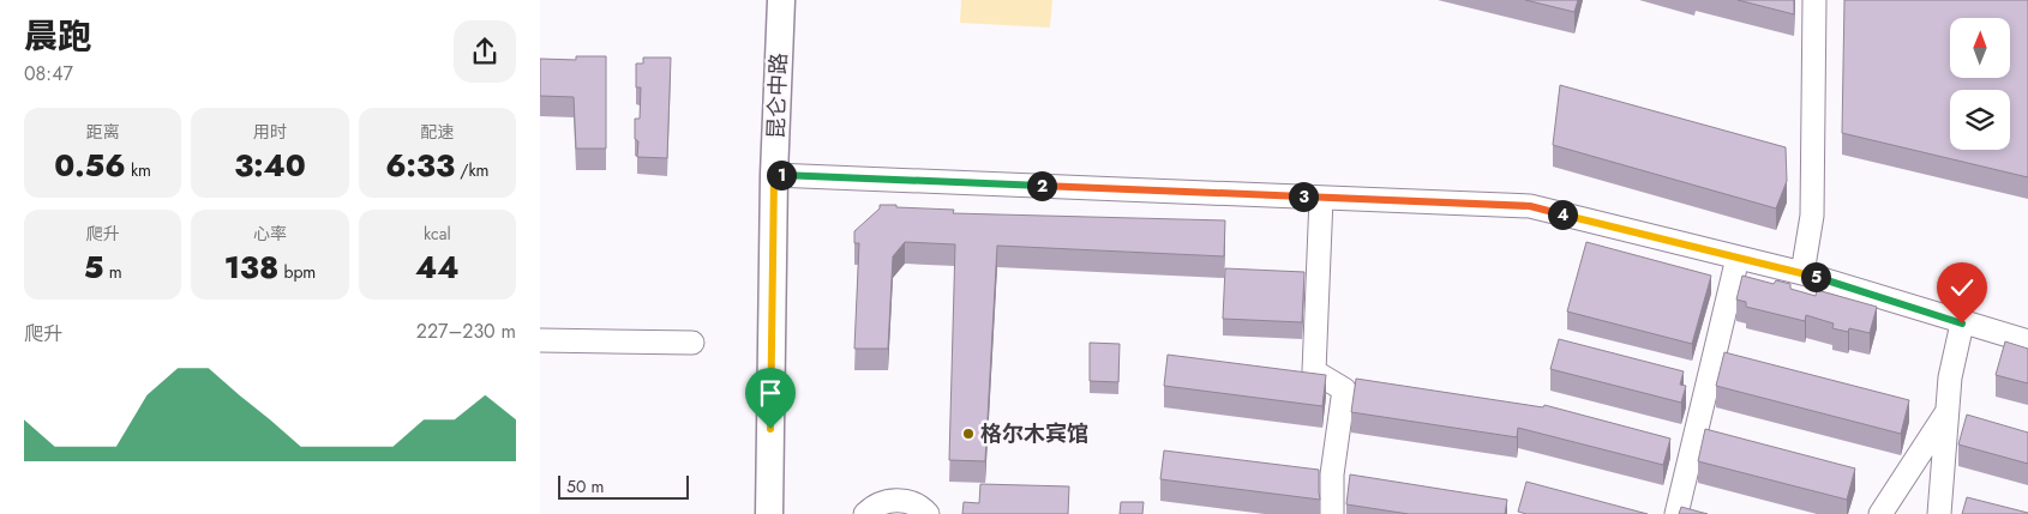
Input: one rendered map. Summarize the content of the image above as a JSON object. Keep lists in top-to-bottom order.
{
  "streets": {
    "main road": ["昆仑中路"]
  },
  "places": ["格尔木宾馆"],
  "scale_bar": "50 m",
  "north": "top",
  "page": {
    "heading": ["晨跑", "08:47"],
    "stats": [
      ["距离", "0.56 km"],
      ["用时", "3:40"],
      ["配速", "6:33 /km"],
      ["爬升", "5 m"],
      ["心率", "138 bpm"],
      ["kcal", "44"]
    ],
    "pins": [
      "1",
      "2",
      "3",
      "4",
      "5"
    ],
    "chart": ["爬升", "227–230 m"],
    "scale": "50 m"
  }
}
